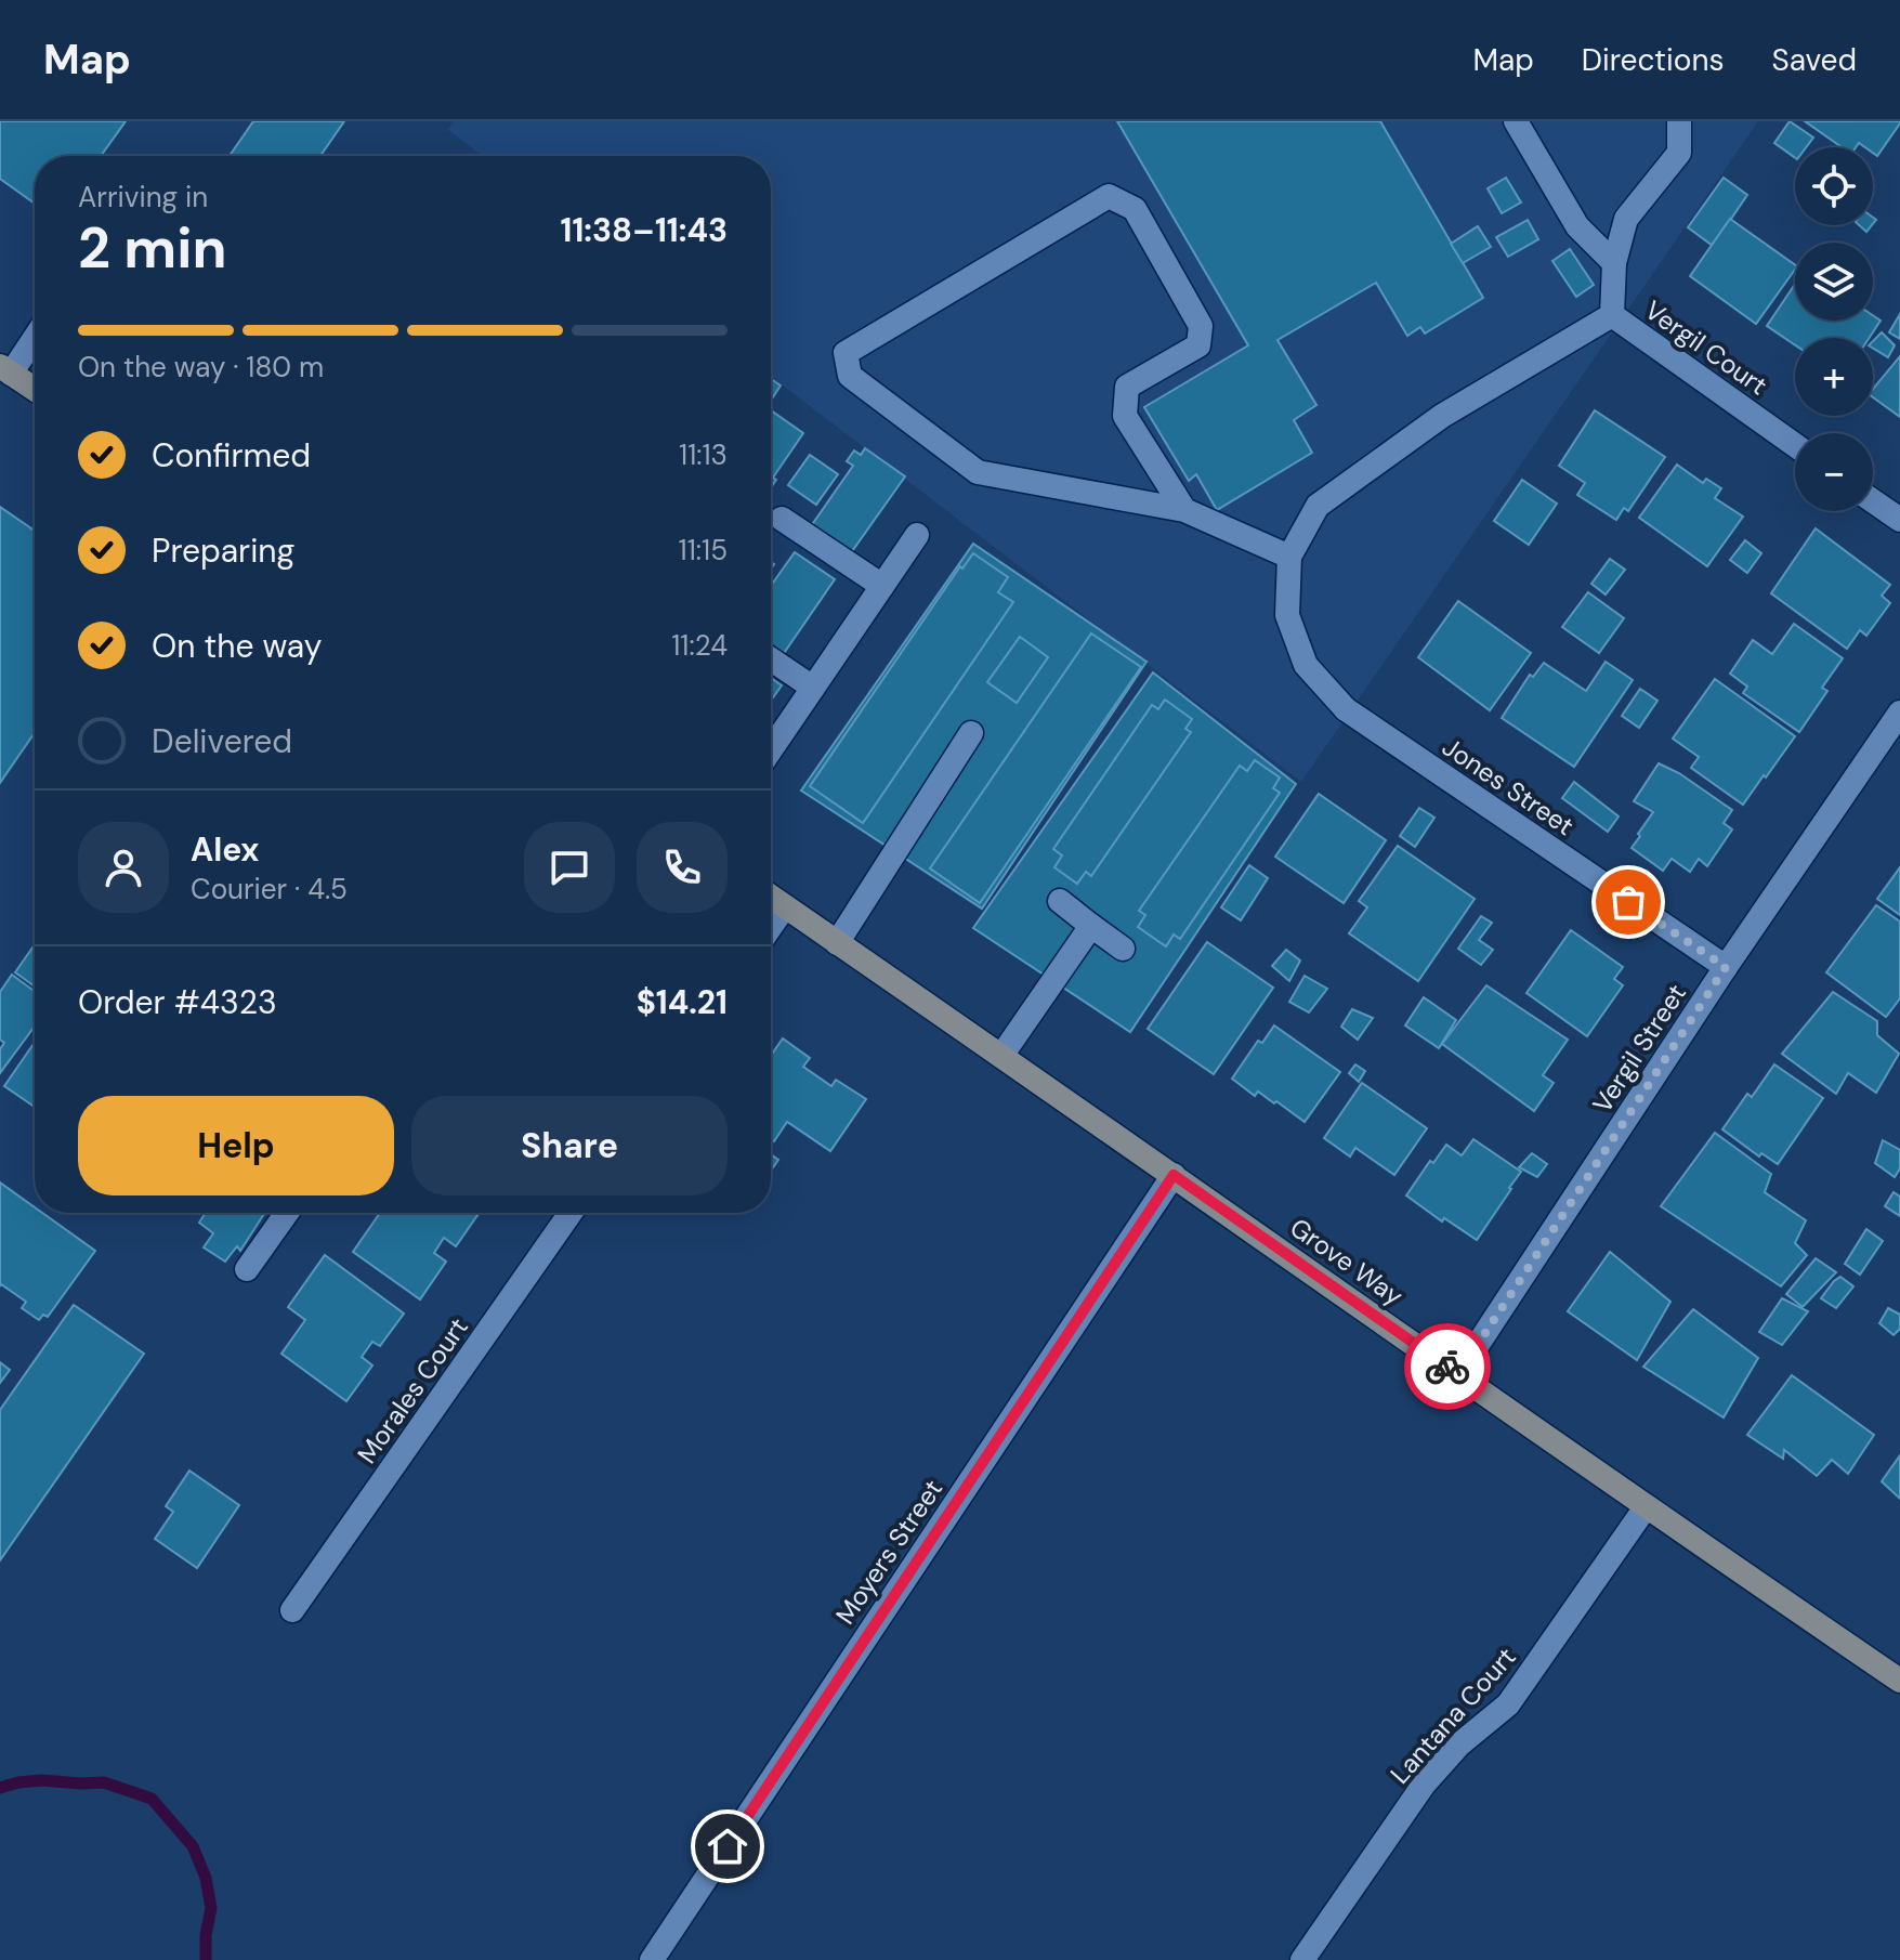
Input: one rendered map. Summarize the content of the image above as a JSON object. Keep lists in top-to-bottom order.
{
  "streets": {
    "main road": ["Grove Way"],
    "street": [
      "Vergil Court",
      "Jones Street",
      "Vergil Street",
      "Morales Court",
      "Moyers Street",
      "Lantana Court"
    ]
  },
  "crossings": [
    ["Jones Street", "Vergil Street"],
    ["Vergil Street", "Grove Way"],
    ["Grove Way", "Moyers Street"],
    ["Grove Way", "Lantana Court"]
  ],
  "page": {
    "header": "Map",
    "nav": ["Map", "Directions", "Saved"],
    "map_buttons": ["+", "−"],
    "heading": ["2 min", "Arriving in", "11:38–11:43"],
    "panel": [
      "Alex",
      "Courier · 4.5",
      "Order #4323",
      "$14.21"
    ],
    "bar": "On the way · 180 m",
    "list": [
      ["Confirmed", "11:13"],
      ["Preparing", "11:15"],
      ["On the way", "11:24"],
      "Delivered"
    ],
    "buttons": ["Help", "Share"]
  }
}
